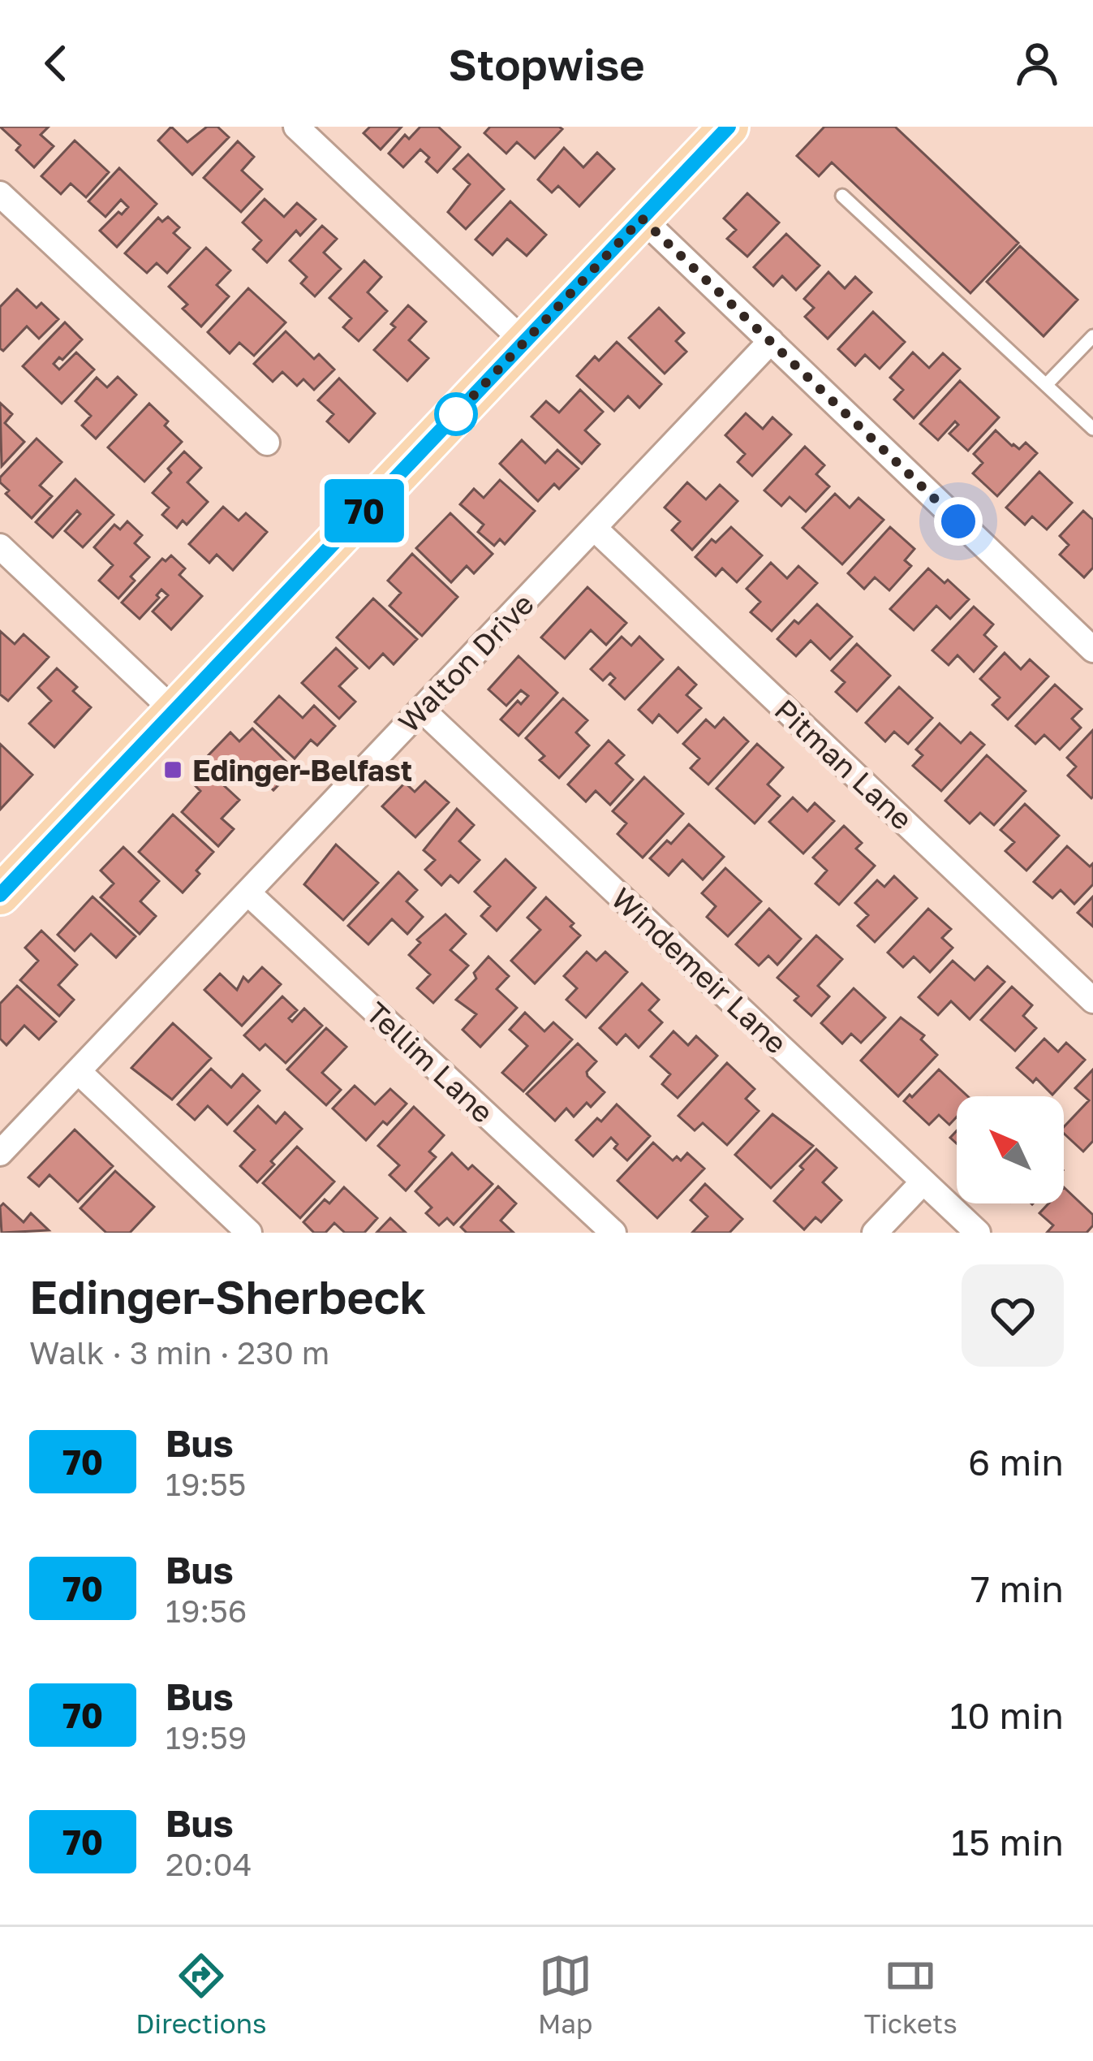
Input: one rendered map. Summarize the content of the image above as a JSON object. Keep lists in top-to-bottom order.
{
  "streets": {
    "street": [
      "Walton Drive",
      "Pitman Lane",
      "Windemeir Lane",
      "Tellim Lane"
    ]
  },
  "crossings": [
    ["Walton Drive", "Pitman Lane"],
    ["Walton Drive", "Windemeir Lane"],
    ["Walton Drive", "Tellim Lane"]
  ],
  "places": {
    "transit": ["Edinger-Belfast"]
  },
  "lines": ["bus line 70"],
  "north": "top left",
  "page": {
    "header": "Stopwise",
    "on_map": "70",
    "heading": ["Edinger-Sherbeck", "Walk · 3 min · 230 m"],
    "list": [
      {
        "mark": "70",
        "name": "Bus",
        "note": "19:55",
        "value": "6 min"
      },
      {
        "mark": "70",
        "name": "Bus",
        "note": "19:56",
        "value": "7 min"
      },
      {
        "mark": "70",
        "name": "Bus",
        "note": "19:59",
        "value": "10 min"
      },
      {
        "mark": "70",
        "name": "Bus",
        "note": "20:04",
        "value": "15 min"
      }
    ],
    "tabs": ["Directions", "Map", "Tickets"]
  }
}
